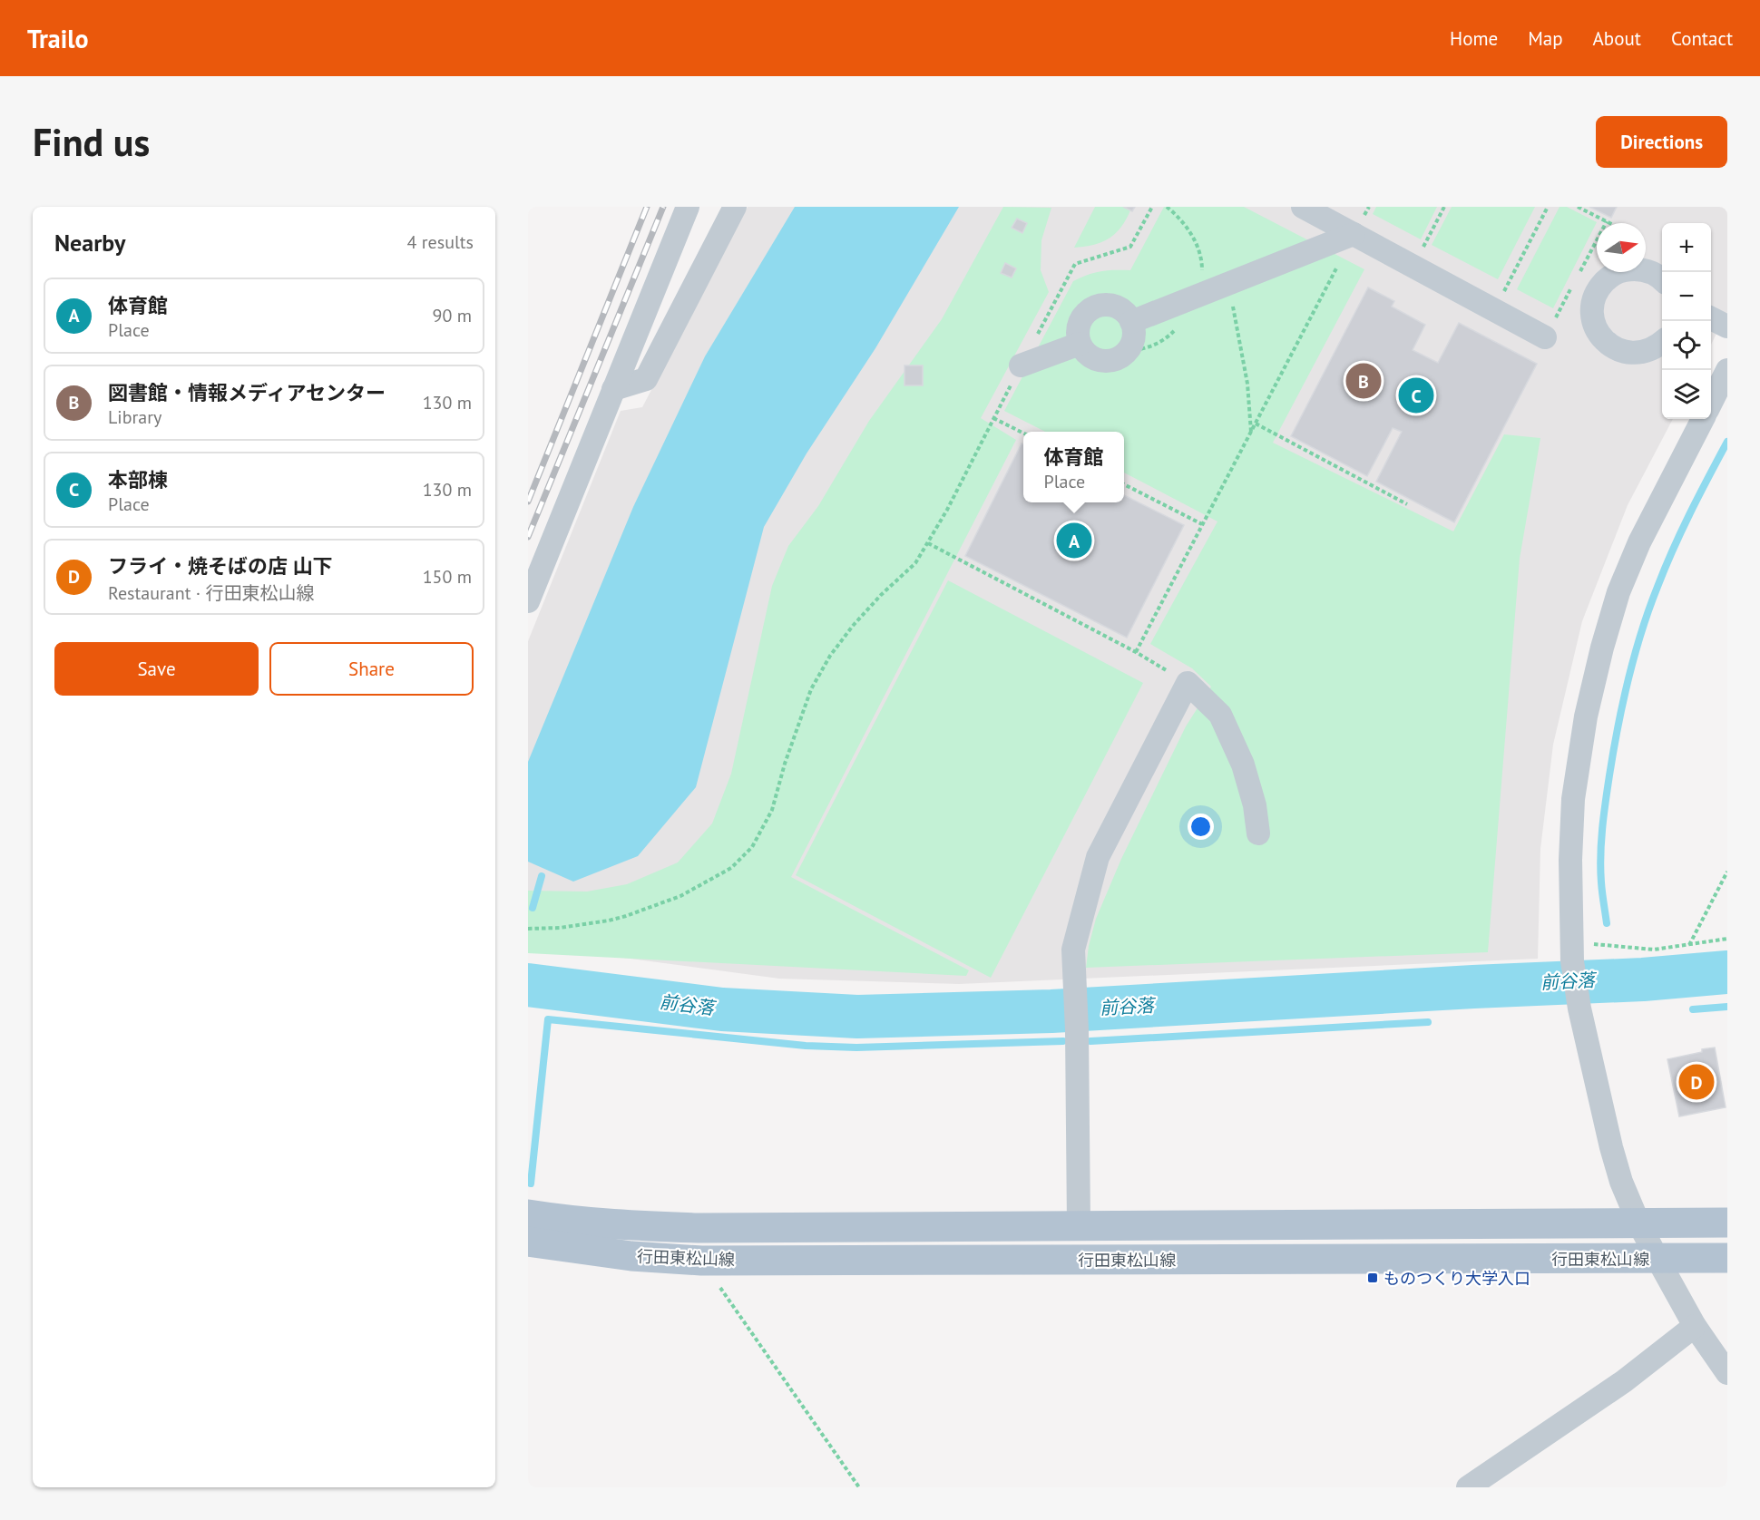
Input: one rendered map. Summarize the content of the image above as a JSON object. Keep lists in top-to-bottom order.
{
  "streets": {
    "main road": ["行田東松山線"]
  },
  "water": ["前谷落"],
  "places": {
    "transit": ["ものつくり大学入口"]
  },
  "north": "right",
  "page": {
    "header": "Trailo",
    "nav": [
      "Home",
      "Map",
      "About",
      "Contact"
    ],
    "buttons": [
      "Directions",
      ["Save", "Share"]
    ],
    "title": "Find us",
    "heading": ["Nearby", "4 results"],
    "map_buttons": ["+", "−"],
    "list": [
      {
        "mark": "A",
        "name": "体育館",
        "note": "Place",
        "value": "90 m"
      },
      {
        "mark": "B",
        "name": "図書館・情報メディアセンター",
        "note": "Library",
        "value": "130 m"
      },
      {
        "mark": "C",
        "name": "本部棟",
        "note": "Place",
        "value": "130 m"
      },
      {
        "mark": "D",
        "name": "フライ・焼そばの店 山下",
        "note": "Restaurant · 行田東松山線",
        "value": "150 m"
      }
    ],
    "pins": [
      "B",
      "C",
      "A",
      "D"
    ],
    "popup": ["体育館", "Place"]
  }
}
